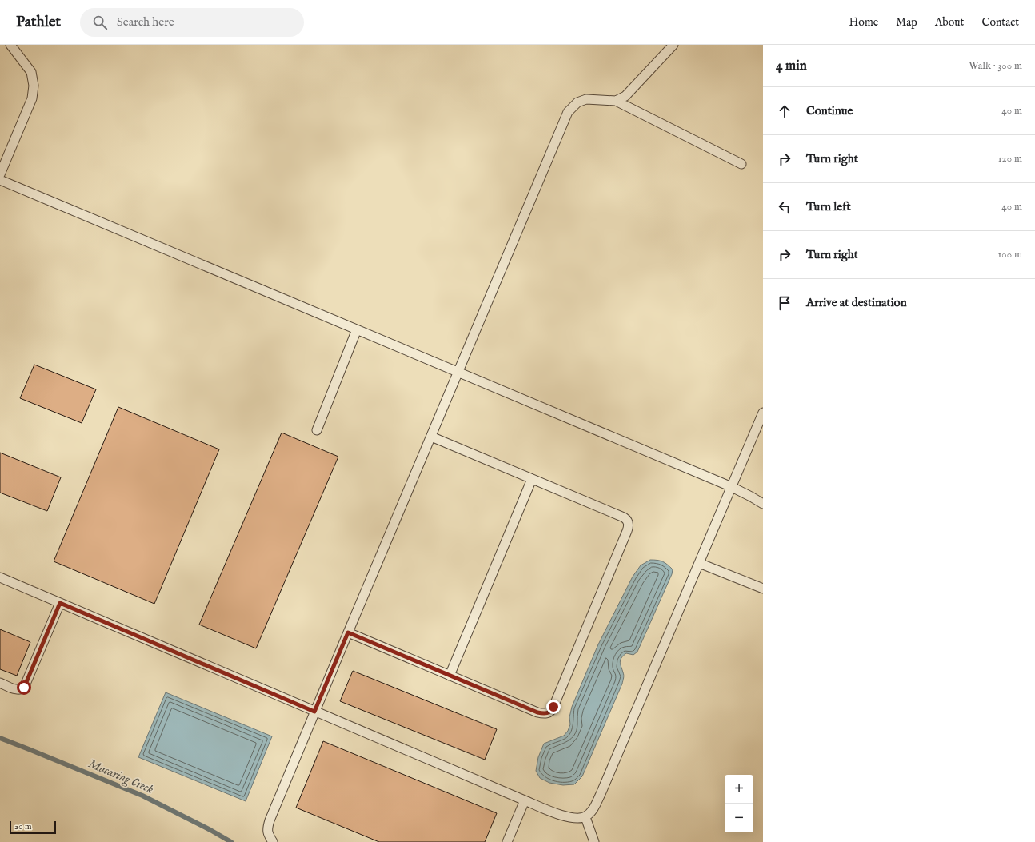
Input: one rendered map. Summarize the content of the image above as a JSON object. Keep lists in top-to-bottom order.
{
  "water": ["Macaring Creek"],
  "scale_bar": "20 m",
  "page": {
    "header": "Pathlet",
    "search": "Search here",
    "nav": [
      "Home",
      "Map",
      "About",
      "Contact"
    ],
    "heading": ["4 min", "Walk · 300 m"],
    "list": [
      ["Continue", "40 m"],
      ["Turn right", "120 m"],
      ["Turn left", "40 m"],
      ["Turn right", "100 m"],
      "Arrive at destination"
    ],
    "map_buttons": ["+", "−"],
    "scale": "20 m"
  }
}
